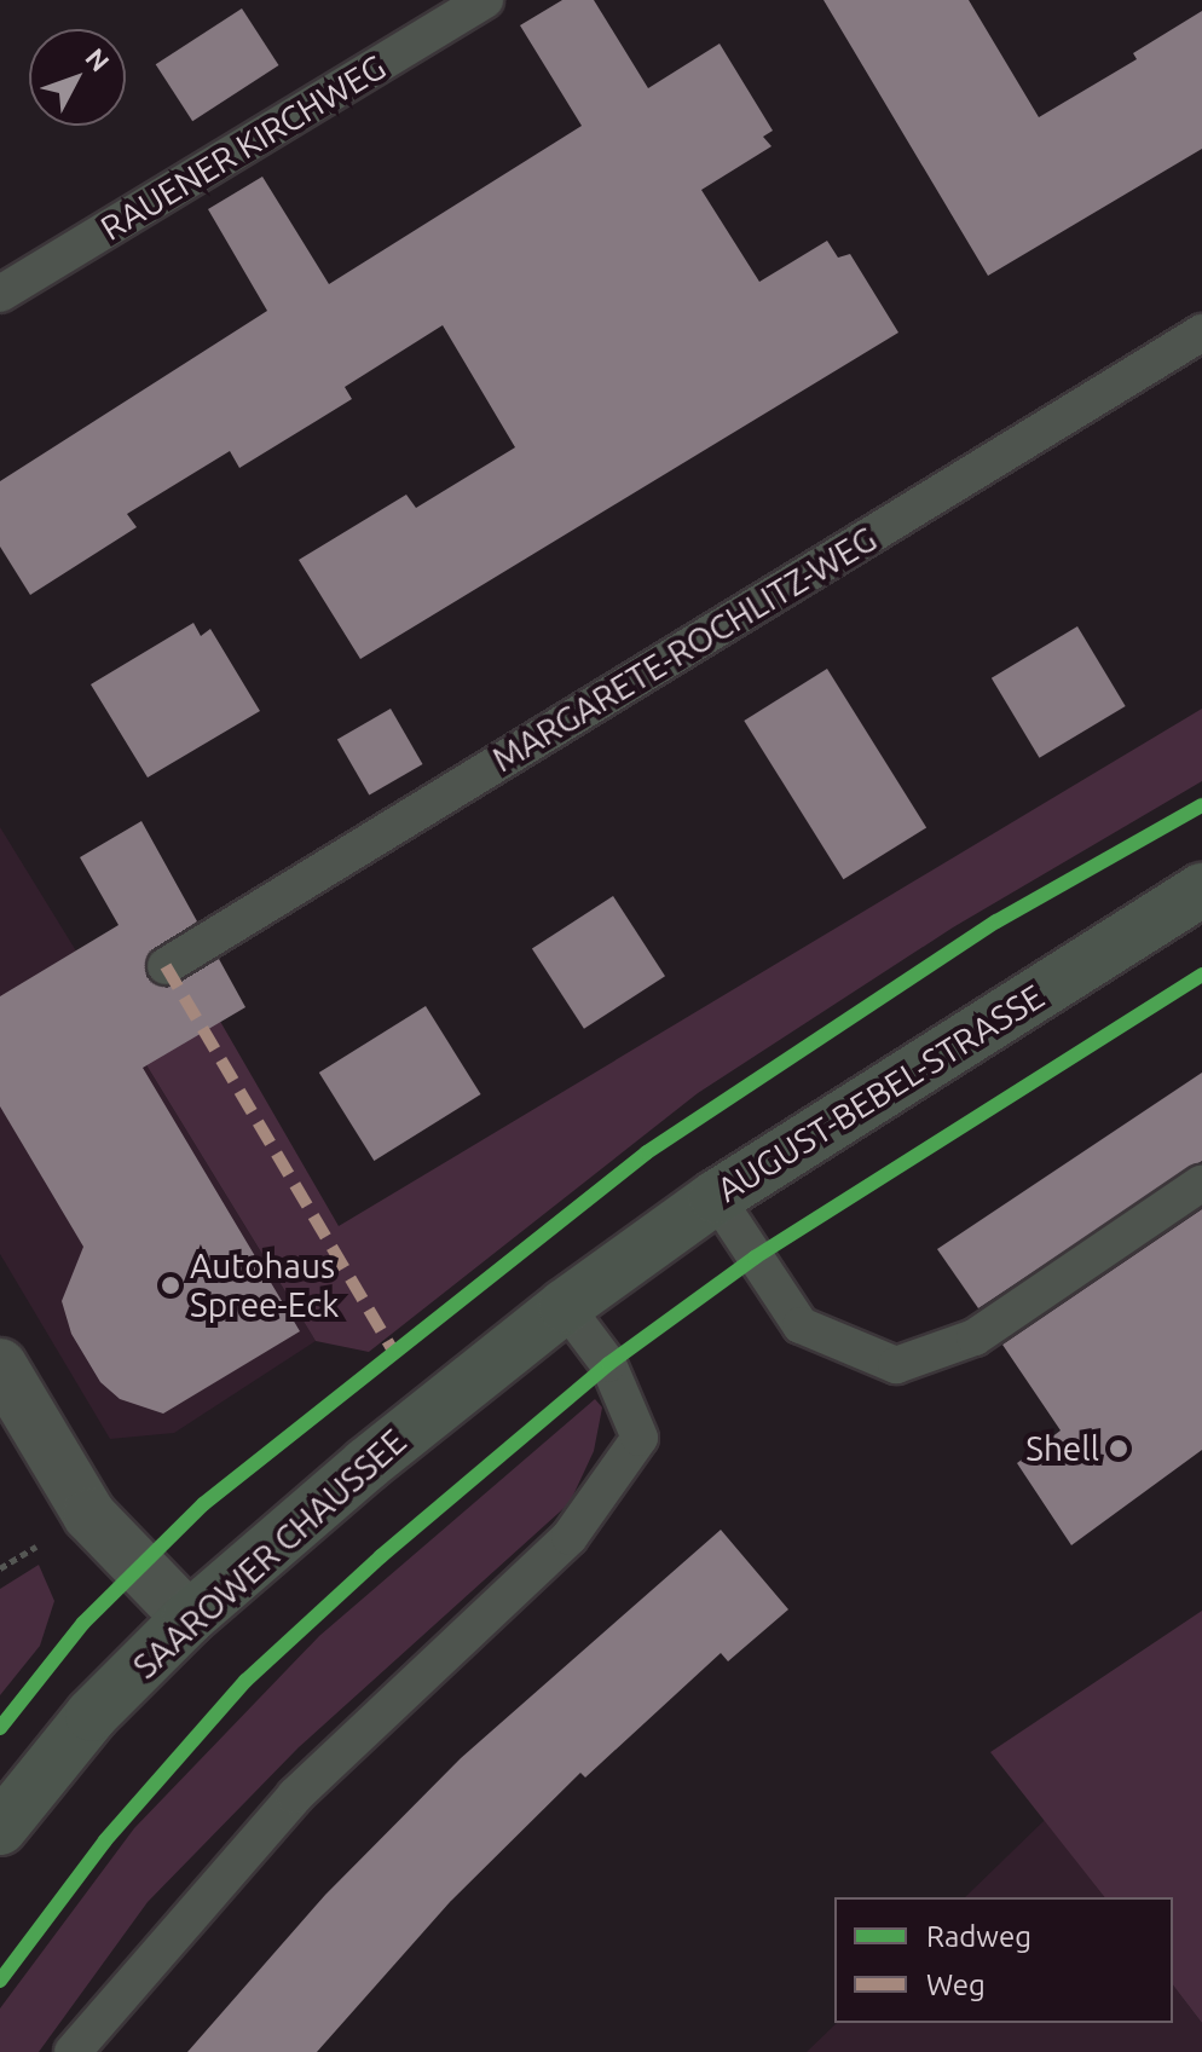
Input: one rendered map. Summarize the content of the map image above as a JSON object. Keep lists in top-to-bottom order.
{
  "streets": {
    "main road": ["AUGUST-BEBEL-STRASSE", "SAAROWER CHAUSSEE"],
    "lane": ["RAUENER KIRCHWEG", "MARGARETE-ROCHLITZ-WEG"]
  },
  "crossings": [
    ["AUGUST-BEBEL-STRASSE", "SAAROWER CHAUSSEE"]
  ],
  "places": ["Autohaus Spree-Eck", "Shell"],
  "legend": ["Radweg", "Weg"],
  "north": "top right"
}
